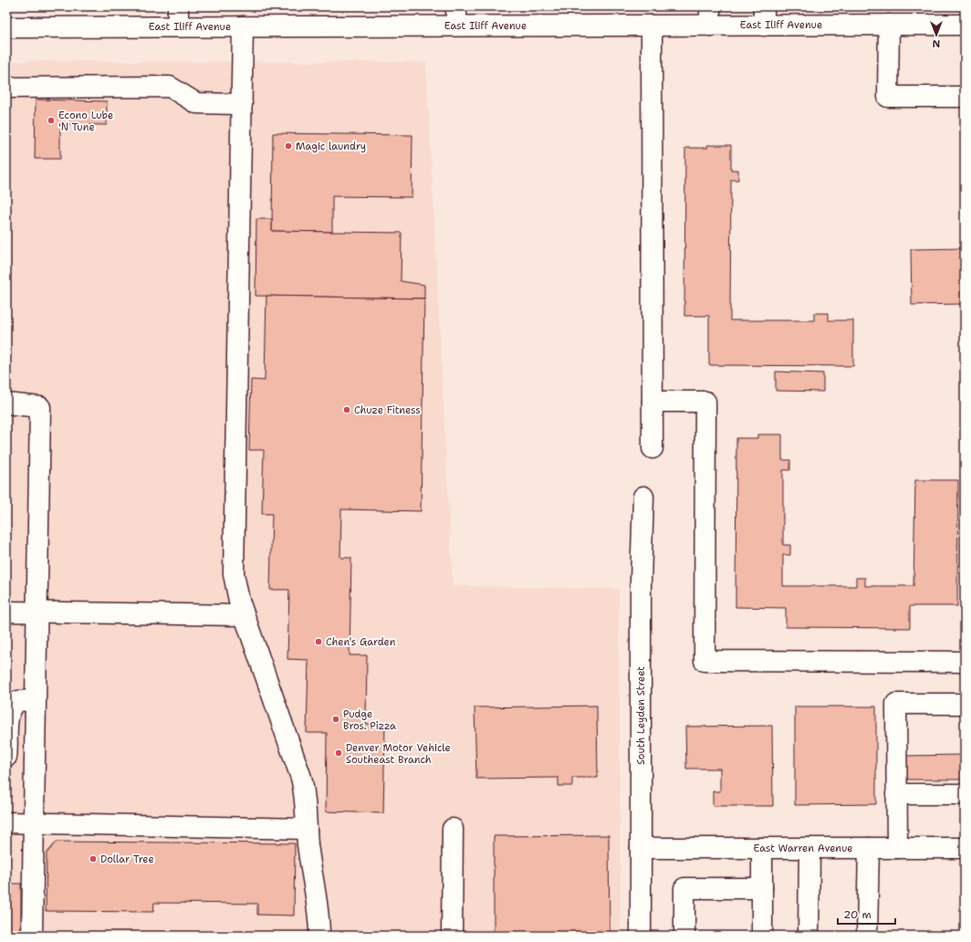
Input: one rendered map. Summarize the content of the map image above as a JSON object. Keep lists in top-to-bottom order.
{
  "streets": {
    "street": ["East Iliff Avenue", "South Leyden Street", "East Warren Avenue"]
  },
  "crossings": [
    ["South Leyden Street", "East Warren Avenue"]
  ],
  "places": [
    "Econo Lube 'N Tune",
    "Magic laundry",
    "Chuze Fitness",
    "Chen's Garden",
    "Pudge Bros. Pizza",
    "Denver Motor Vehicle Southeast Branch",
    "Dollar Tree"
  ],
  "scale_bar": "20 m",
  "north": "bottom"
}
